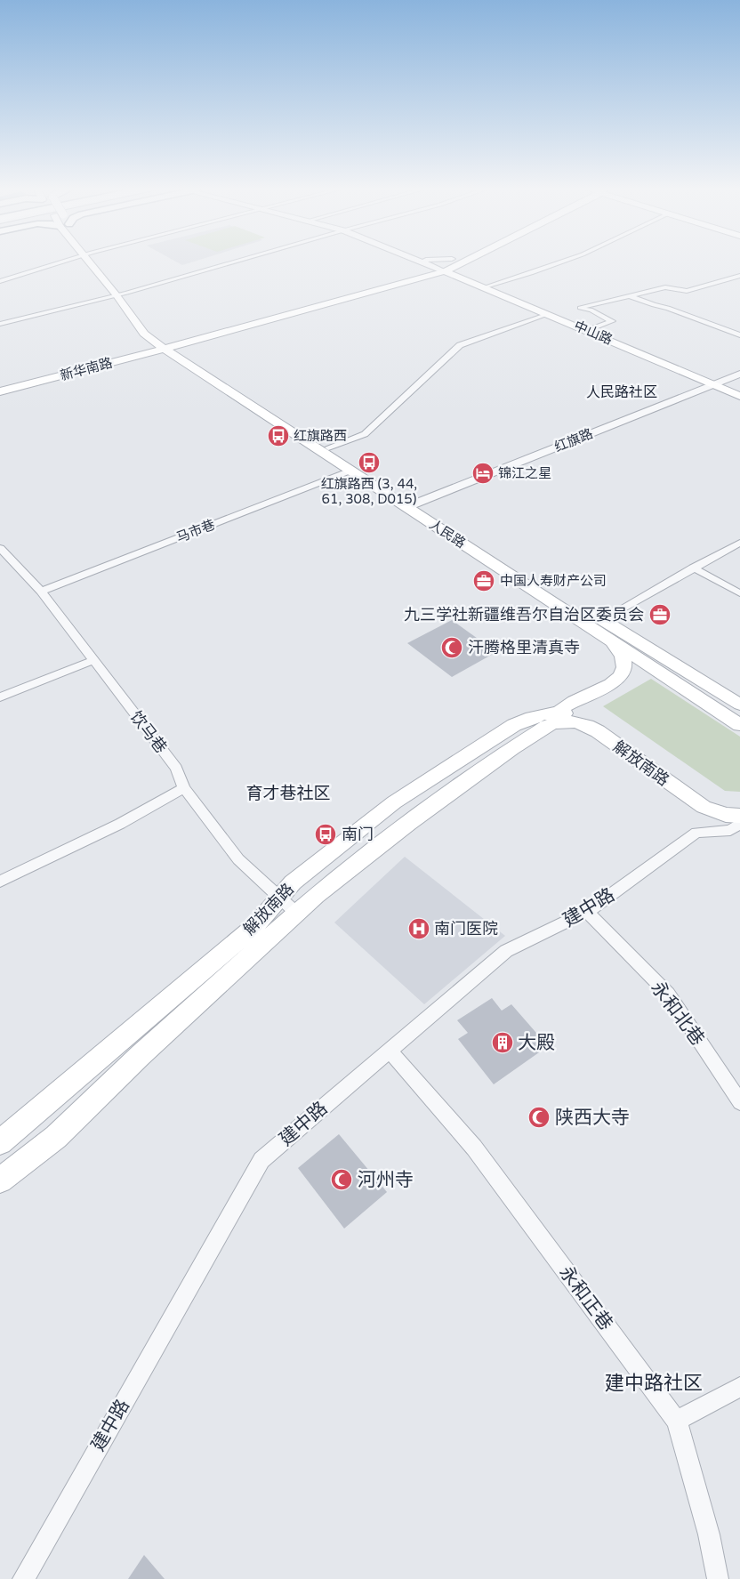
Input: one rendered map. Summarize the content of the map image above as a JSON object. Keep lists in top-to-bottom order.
{
  "streets": {
    "main road": [
      "中山路",
      "新华南路",
      "人民路",
      "解放南路"
    ],
    "street": [
      "红旗路",
      "马市巷",
      "饮马巷",
      "建中路",
      "永和北巷",
      "永和正巷"
    ]
  },
  "crossings": [
    ["中山路", "红旗路"],
    ["新华南路", "人民路"],
    ["红旗路", "人民路"],
    ["马市巷", "人民路"],
    ["马市巷", "饮马巷"],
    ["人民路", "解放南路"],
    ["饮马巷", "解放南路"],
    ["建中路", "永和北巷"],
    ["建中路", "永和正巷"]
  ],
  "districts": ["人民路社区", "育才巷社区", "建中路社区"],
  "places": {
    "bus stop": ["红旗路西", "红旗路西 (3, 44, 61, 308, D015)", "南门"],
    "hotel": ["锦江之星"],
    "office": ["中国人寿财产公司", "九三学社新疆维吾尔自治区委员会"],
    "mosque": ["汗腾格里清真寺", "陕西大寺", "河州寺"],
    "hospital": ["南门医院"],
    "building": ["大殿"]
  }
}
